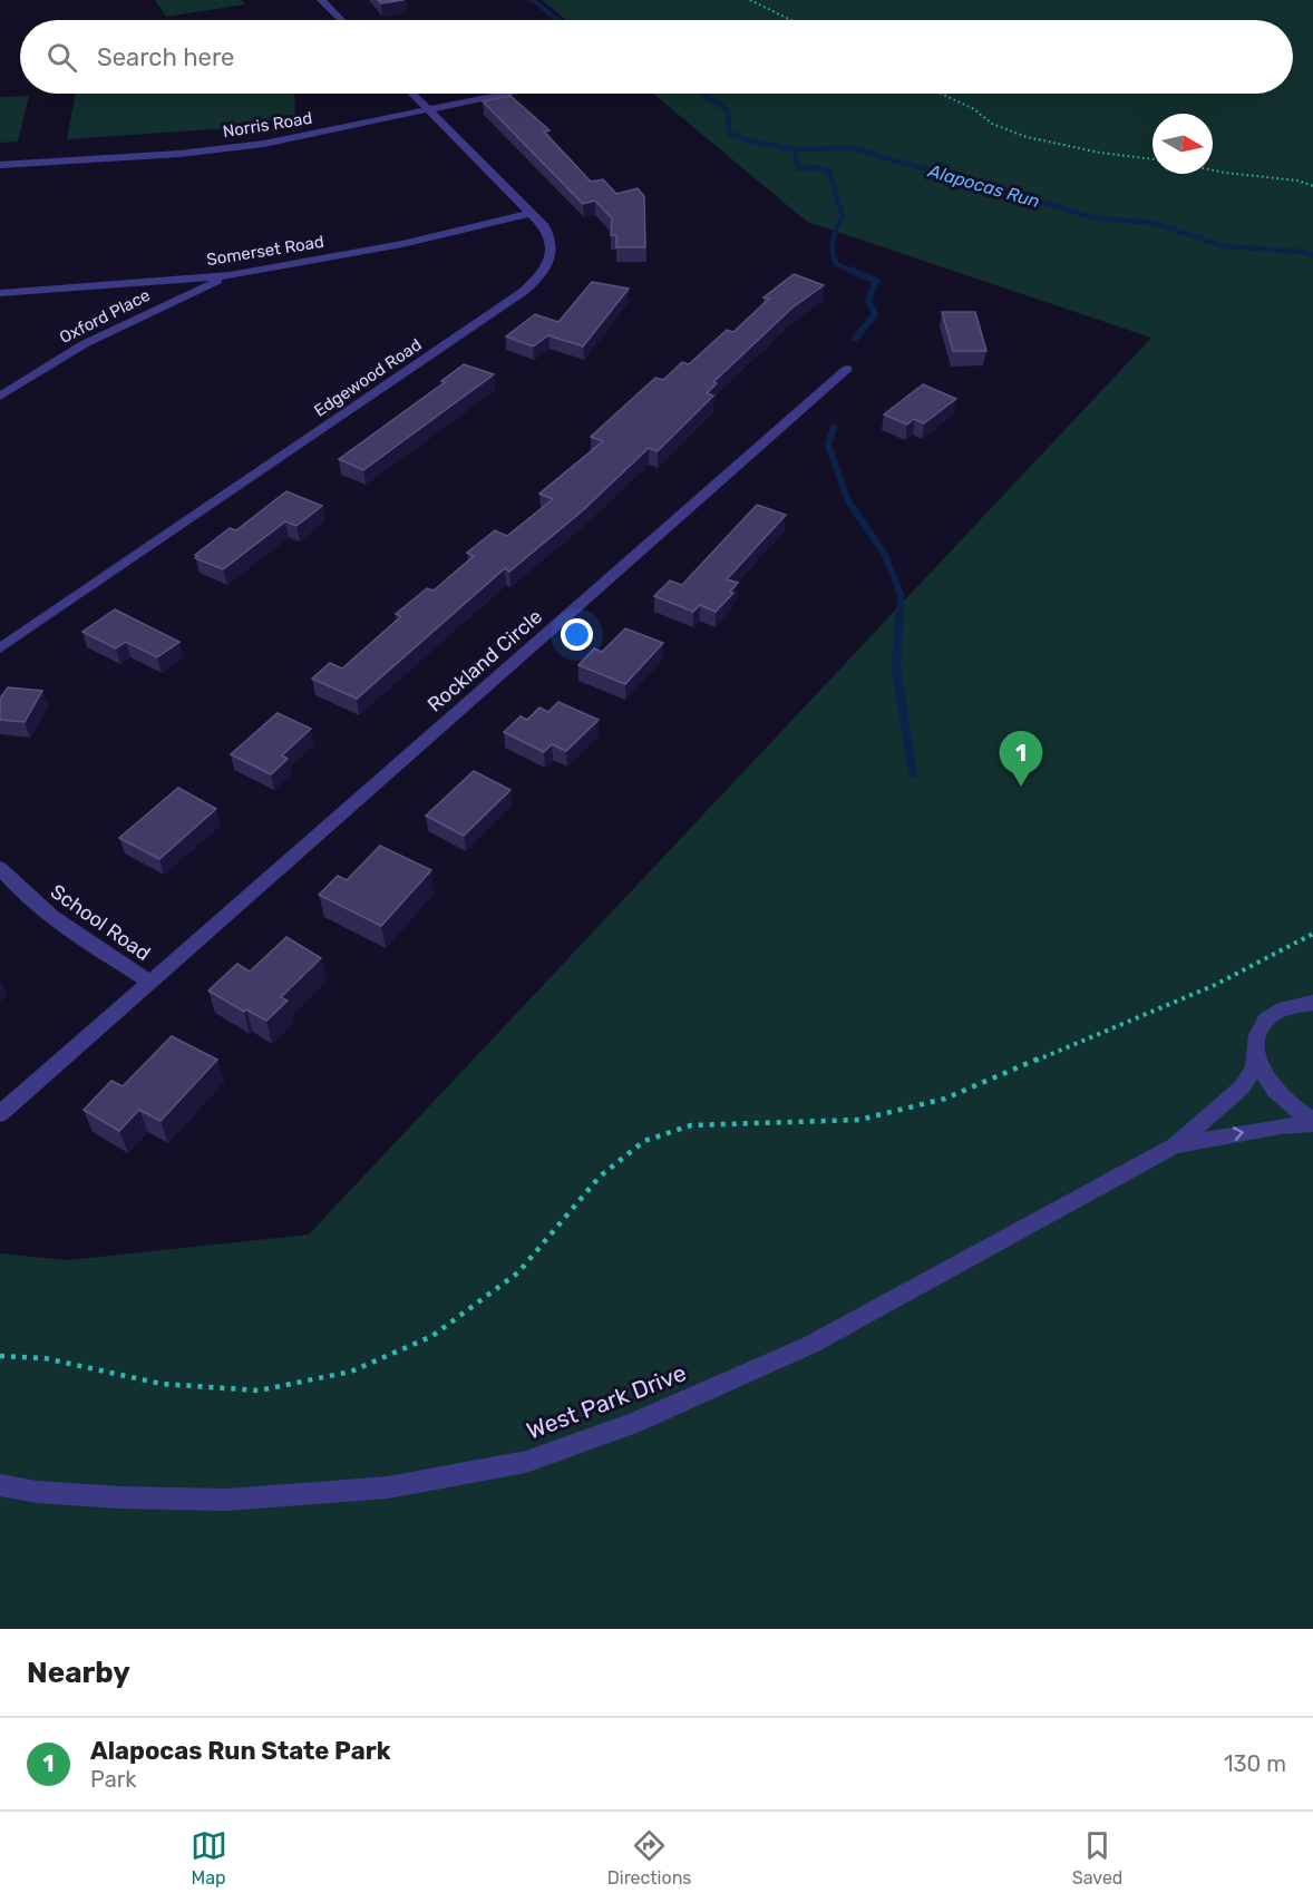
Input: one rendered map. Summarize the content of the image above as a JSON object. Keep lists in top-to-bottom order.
{
  "streets": {
    "street": [
      "Norris Road",
      "Somerset Road",
      "Oxford Place",
      "Edgewood Road",
      "Rockland Circle",
      "School Road",
      "West Park Drive"
    ]
  },
  "crossings": [
    ["Norris Road", "Edgewood Road"],
    ["Somerset Road", "Oxford Place"],
    ["Somerset Road", "Edgewood Road"],
    ["Rockland Circle", "School Road"]
  ],
  "water": ["Alapocas Run"],
  "north": "right",
  "page": {
    "search": "Search here",
    "pins": "1",
    "heading": "Nearby",
    "list": [
      {
        "mark": "1",
        "name": "Alapocas Run State Park",
        "note": "Park",
        "value": "130 m"
      }
    ],
    "nav": ["Map", "Directions", "Saved"]
  }
}
